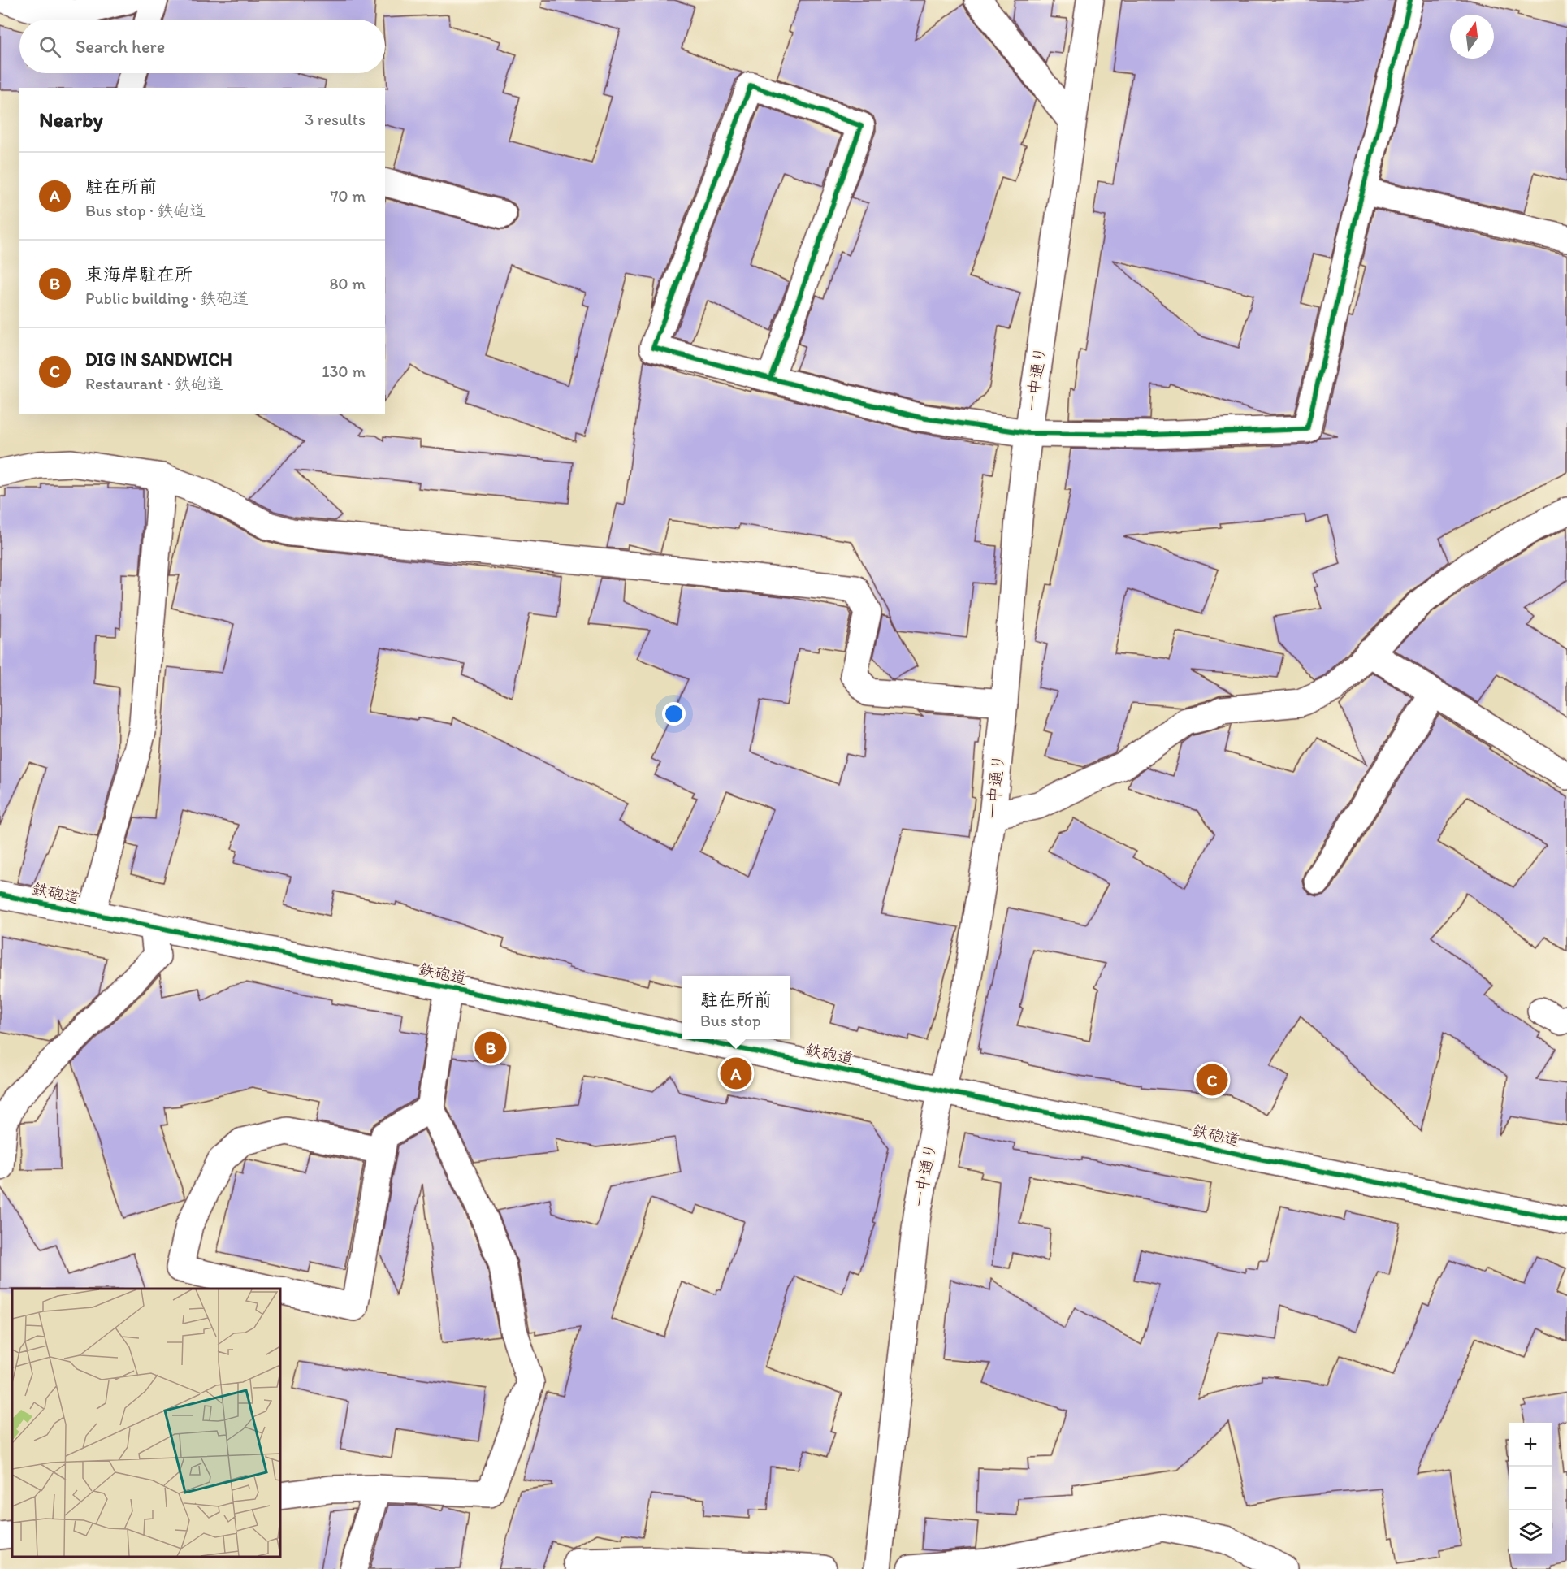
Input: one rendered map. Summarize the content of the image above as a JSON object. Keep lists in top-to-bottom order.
{
  "streets": {
    "street": ["一中通り", "鉄砲道"]
  },
  "crossings": [
    ["一中通り", "鉄砲道"]
  ],
  "north": "top",
  "page": {
    "search": "Search here",
    "heading": ["Nearby", "3 results"],
    "list": [
      {
        "mark": "A",
        "name": "駐在所前",
        "note": "Bus stop · 鉄砲道",
        "value": "70 m"
      },
      {
        "mark": "B",
        "name": "東海岸駐在所",
        "note": "Public building · 鉄砲道",
        "value": "80 m"
      },
      {
        "mark": "C",
        "name": "DIG IN SANDWICH",
        "note": "Restaurant · 鉄砲道",
        "value": "130 m"
      }
    ],
    "popup": ["駐在所前", "Bus stop"],
    "pins": ["B", "A", "C"],
    "map_buttons": ["+", "−"]
  }
}
